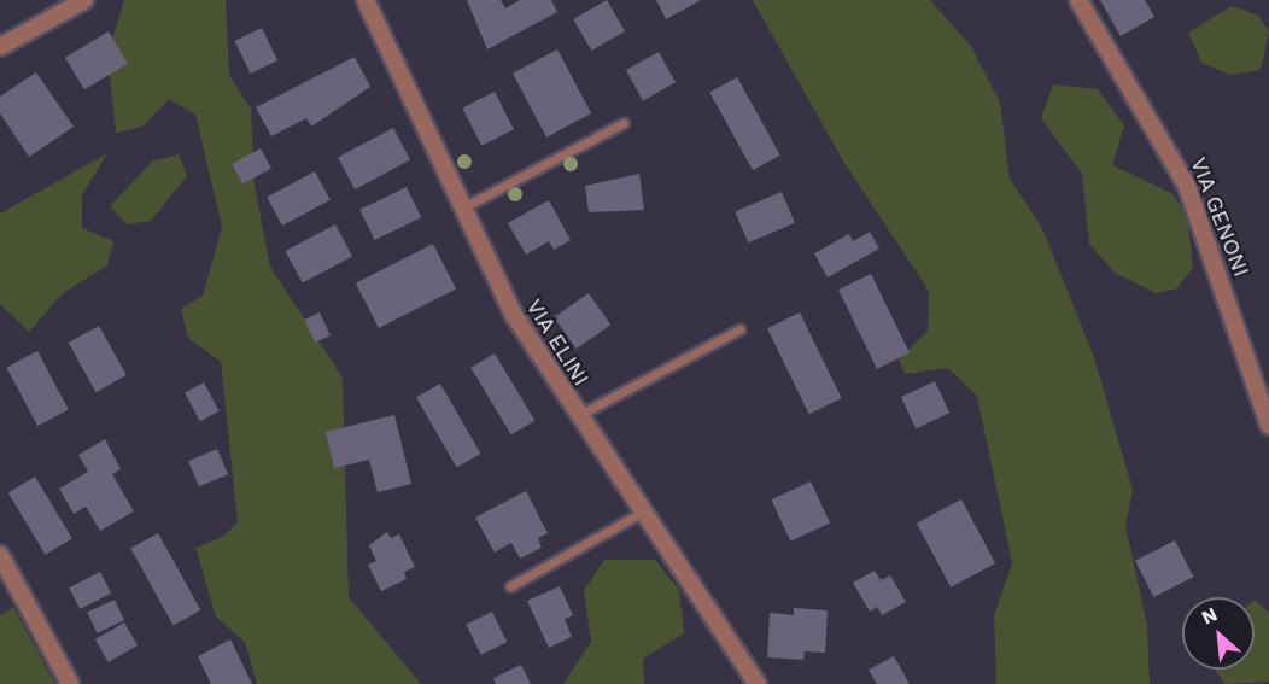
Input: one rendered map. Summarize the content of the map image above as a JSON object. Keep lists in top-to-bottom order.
{
  "streets": {
    "street": ["VIA GENONI", "VIA ELINI"]
  },
  "north": "top left"
}
